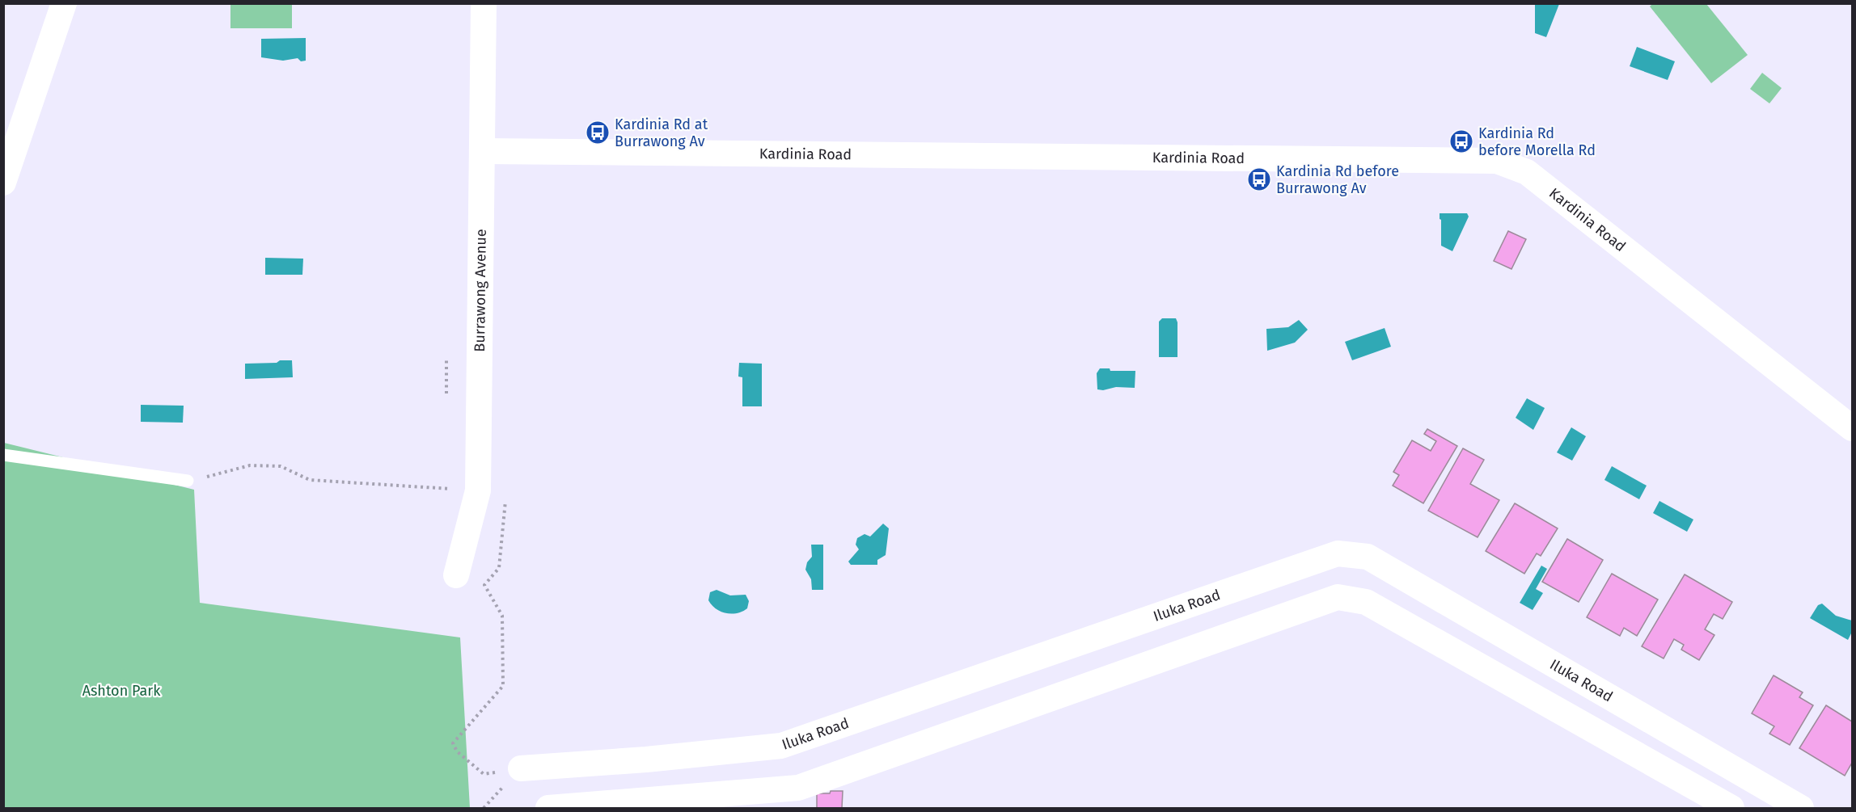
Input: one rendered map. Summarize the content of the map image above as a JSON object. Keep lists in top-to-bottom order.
{
  "streets": {
    "street": ["Kardinia Road", "Burrawong Avenue", "Iluka Road"]
  },
  "crossings": [
    ["Kardinia Road", "Burrawong Avenue"]
  ],
  "parks": ["Ashton Park"],
  "places": {
    "bus stop": ["Kardinia Rd at Burrawong Av", "Kardinia Rd before Morella Rd", "Kardinia Rd before Burrawong Av"]
  }
}
